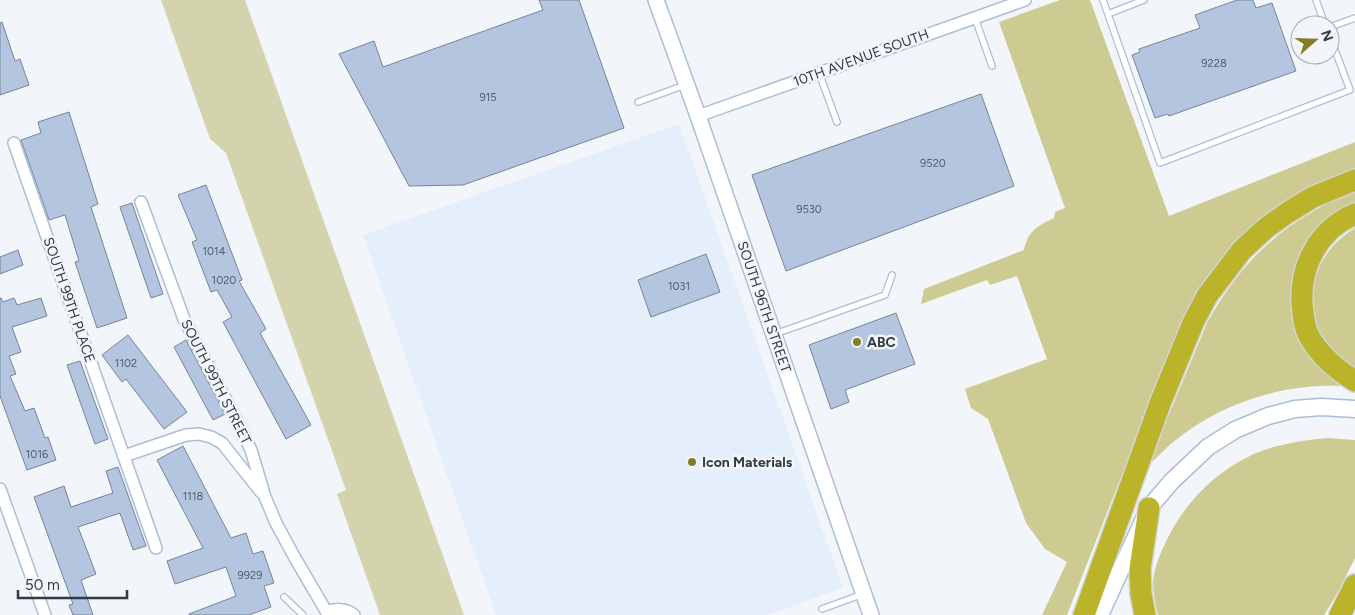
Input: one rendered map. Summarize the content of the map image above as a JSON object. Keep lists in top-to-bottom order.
{
  "streets": {
    "street": [
      "10TH AVENUE SOUTH",
      "SOUTH 99TH PLACE",
      "SOUTH 96TH STREET",
      "SOUTH 99TH STREET"
    ]
  },
  "crossings": [
    ["10TH AVENUE SOUTH", "SOUTH 96TH STREET"]
  ],
  "places": ["ABC", "Icon Materials"],
  "house_numbers": [
    "9228",
    "915",
    "9520",
    "9530",
    "1014",
    "1020",
    "1031",
    "1102",
    "1016",
    "1118",
    "9929"
  ],
  "scale_bar": "50 m",
  "north": "right"
}
